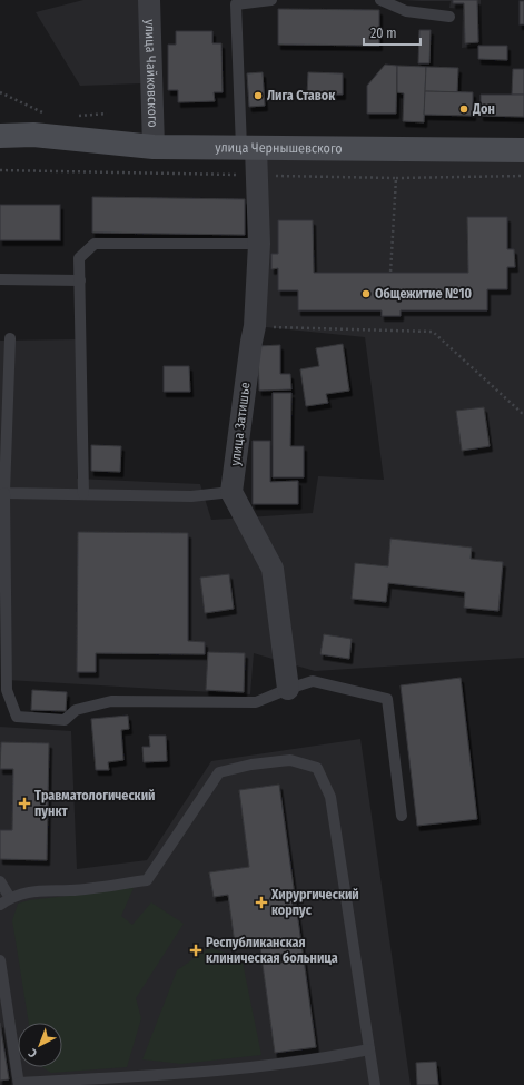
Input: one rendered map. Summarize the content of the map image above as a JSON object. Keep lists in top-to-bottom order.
{
  "streets": {
    "street": ["улица Чайковского", "улица Чернышевского", "улица Затишье"]
  },
  "crossings": [
    ["улица Чайковского", "улица Чернышевского"],
    ["улица Чернышевского", "улица Затишье"]
  ],
  "places": {
    "other": ["Лига Ставок", "Дон", "Общежитие №10"],
    "health": ["Травматологический пункт", "Хирургический корпус", "Республиканская клиническая больница"]
  },
  "scale_bar": "20 m",
  "north": "bottom left"
}
